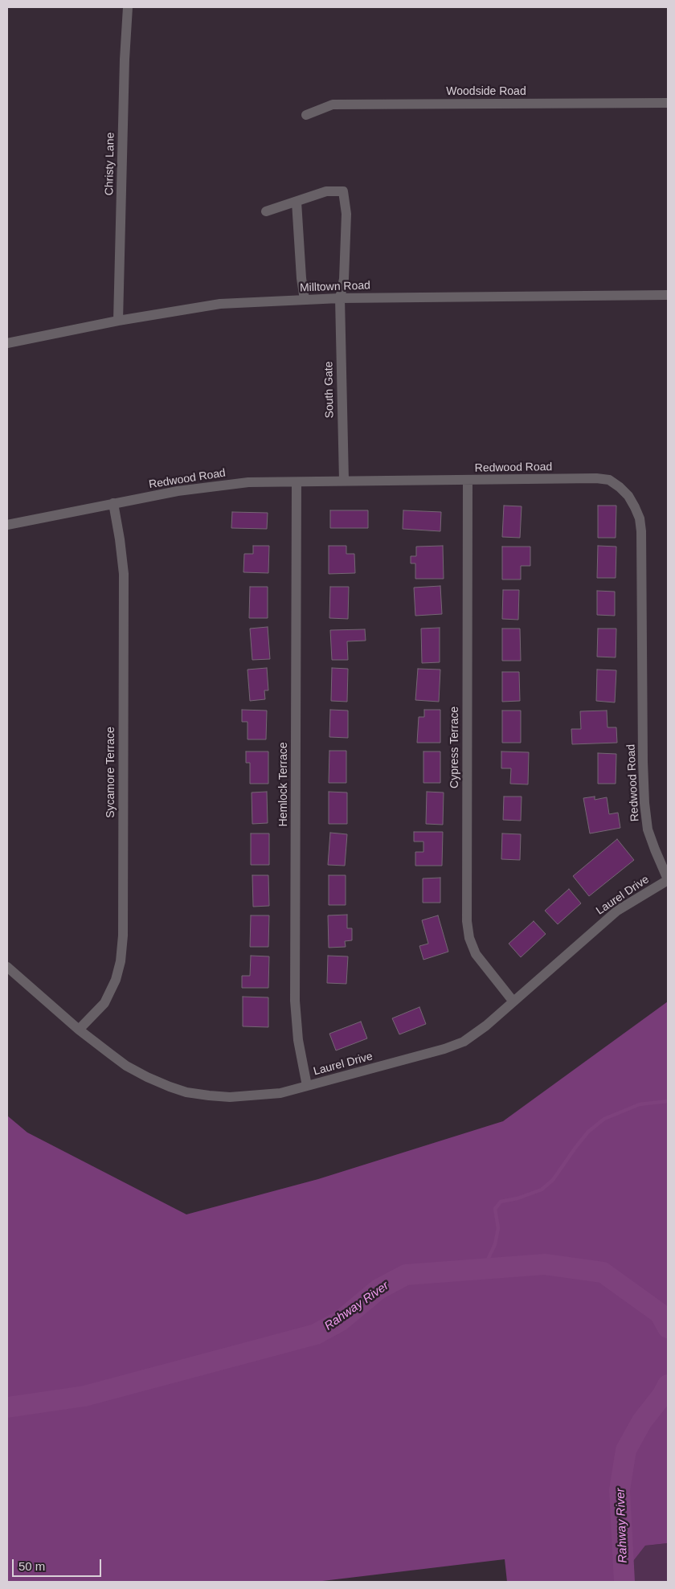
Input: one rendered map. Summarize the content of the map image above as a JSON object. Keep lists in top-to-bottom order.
{
  "streets": {
    "street": [
      "Woodside Road",
      "Christy Lane",
      "Milltown Road",
      "South Gate",
      "Redwood Road",
      "Cypress Terrace",
      "Sycamore Terrace",
      "Hemlock Terrace",
      "Laurel Drive"
    ]
  },
  "crossings": [
    ["Christy Lane", "Milltown Road"],
    ["Milltown Road", "South Gate"],
    ["South Gate", "Redwood Road"],
    ["Redwood Road", "Cypress Terrace"],
    ["Redwood Road", "Sycamore Terrace"],
    ["Redwood Road", "Hemlock Terrace"],
    ["Redwood Road", "Laurel Drive"],
    ["Cypress Terrace", "Laurel Drive"],
    ["Sycamore Terrace", "Laurel Drive"],
    ["Hemlock Terrace", "Laurel Drive"]
  ],
  "water": ["Rahway River"],
  "scale_bar": "50 m"
}
